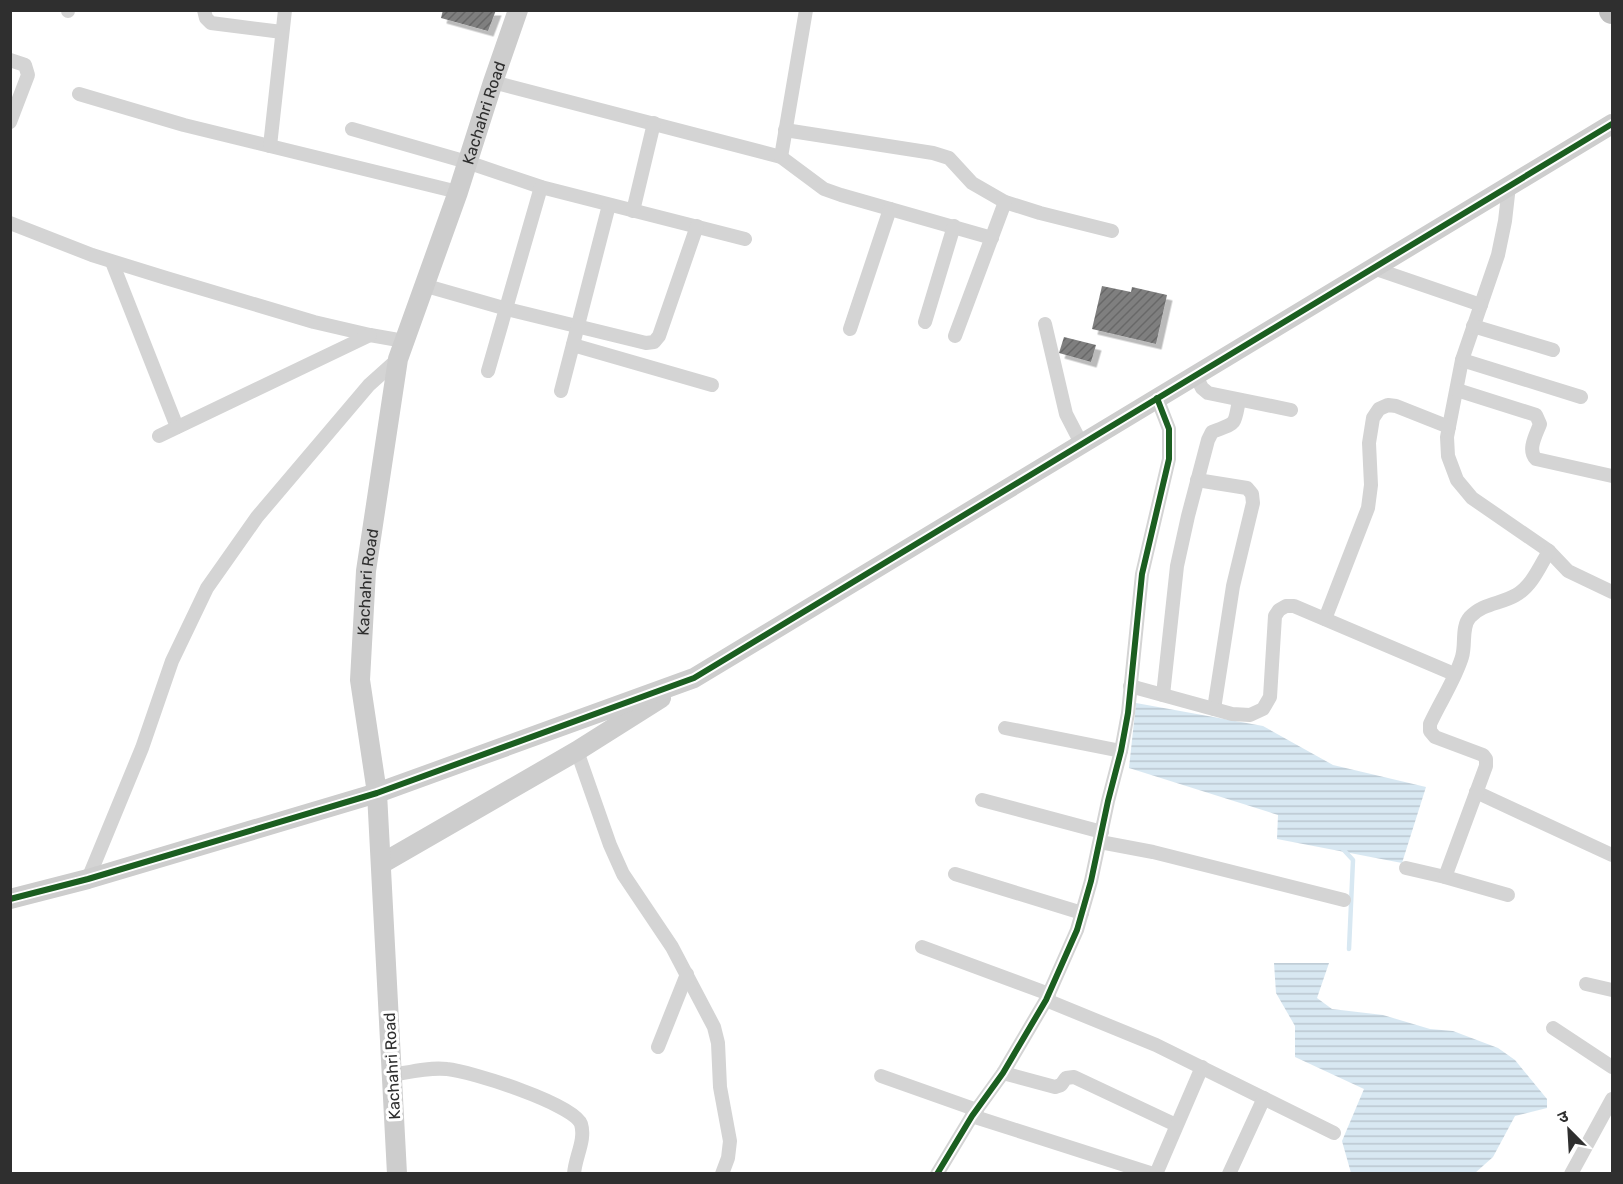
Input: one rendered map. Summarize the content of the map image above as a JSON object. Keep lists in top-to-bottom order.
{
  "streets": {
    "street": ["Kachahri Road"]
  },
  "north": "top left"
}
